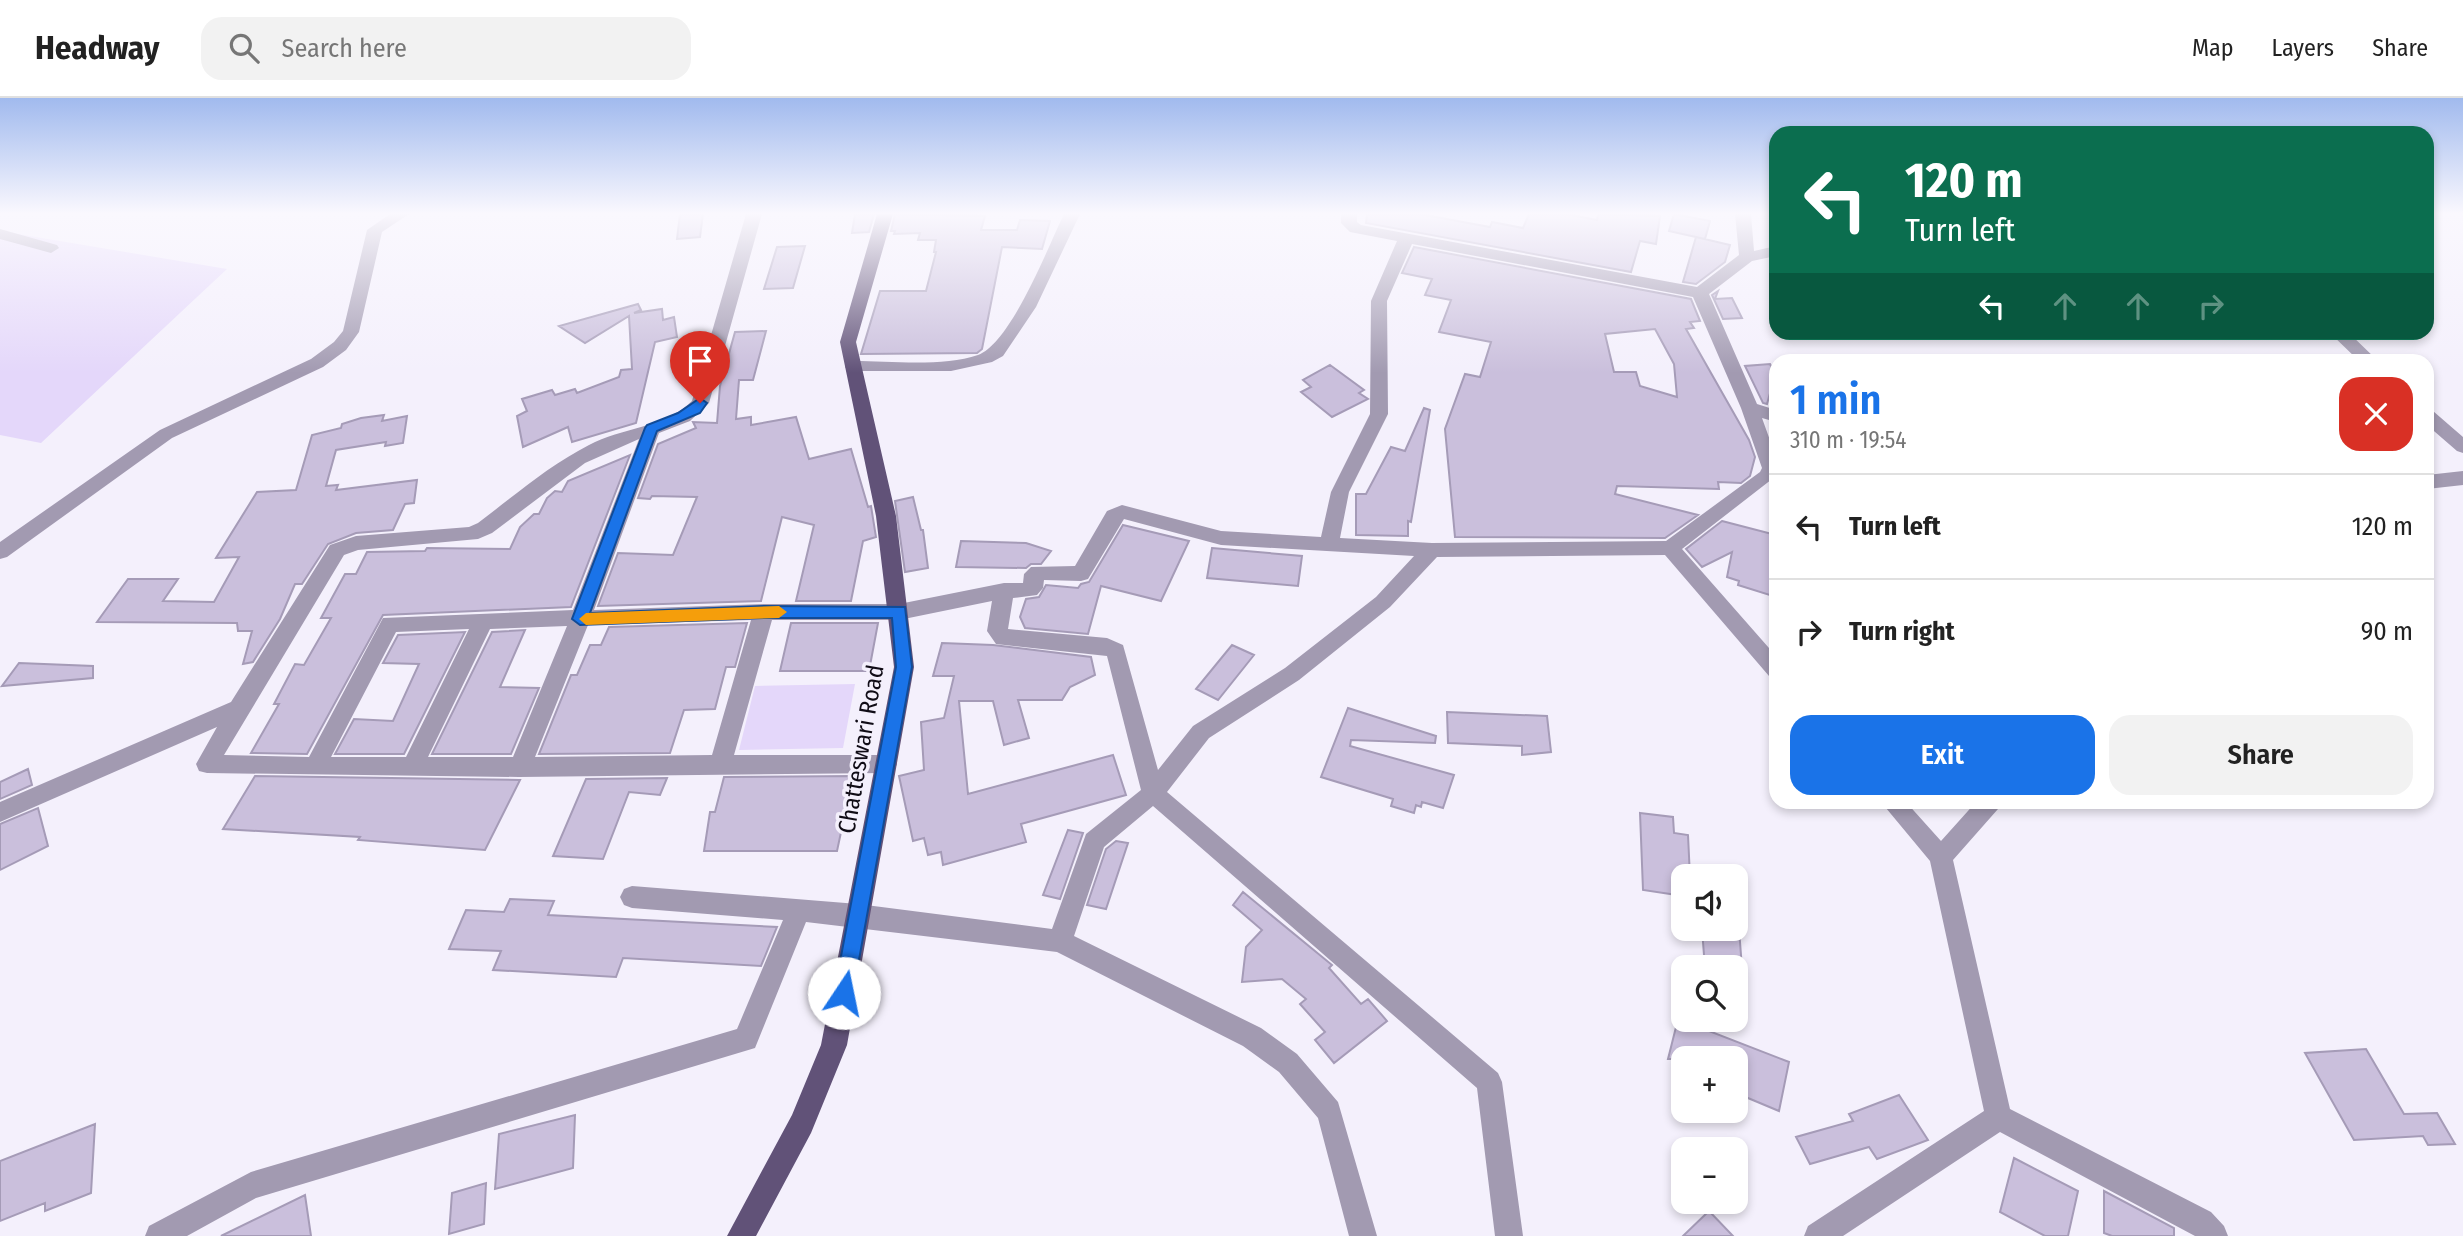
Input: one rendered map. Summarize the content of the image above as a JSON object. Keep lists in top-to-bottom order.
{
  "streets": {
    "main road": ["Chatteswari Road"]
  },
  "page": {
    "header": "Headway",
    "search": "Search here",
    "nav": ["Map", "Layers", "Share"],
    "turn": ["120 m", "Turn left"],
    "heading": ["1 min", "310 m · 19:54"],
    "list": [
      {
        "name": "Turn left",
        "value": "120 m"
      },
      {
        "name": "Turn right",
        "value": "90 m"
      }
    ],
    "buttons": ["Exit", "Share"],
    "map_buttons": ["+", "−"]
  }
}
